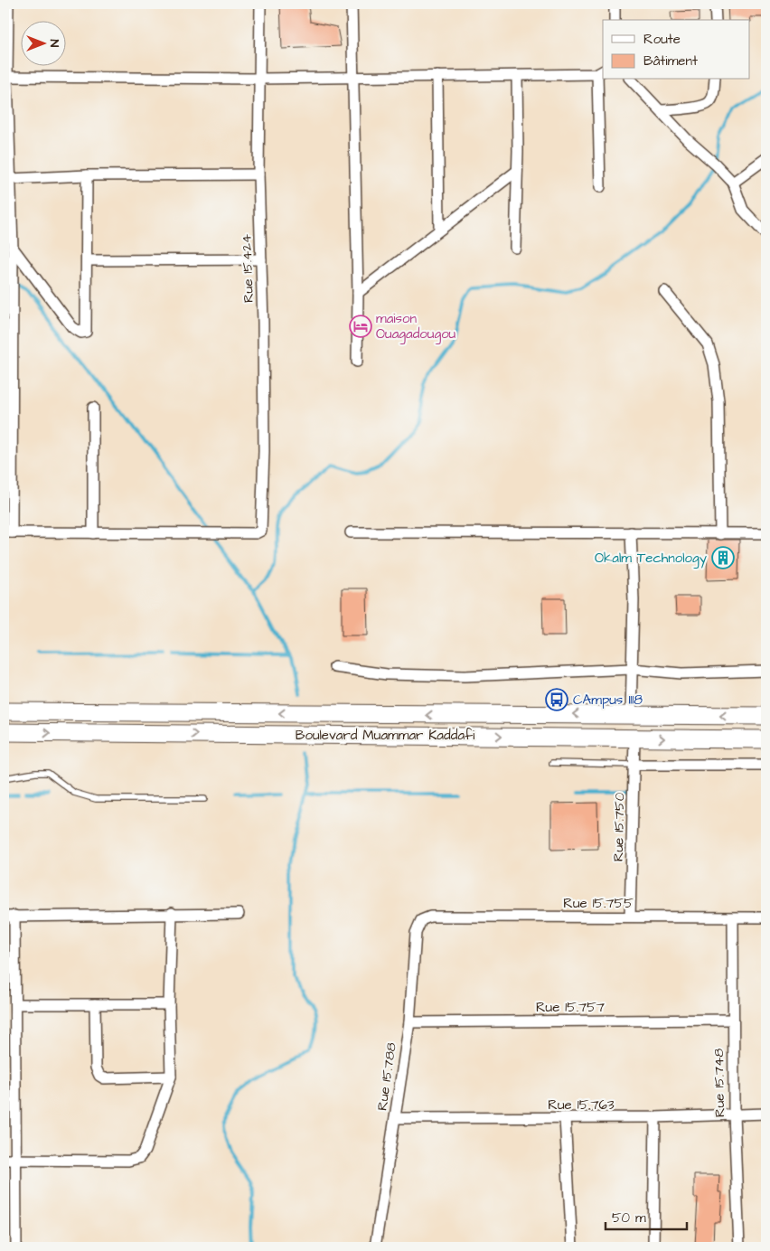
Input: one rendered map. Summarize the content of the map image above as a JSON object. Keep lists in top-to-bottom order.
{
  "streets": {
    "main road": ["Boulevard Muammar Kaddafi"],
    "street": [
      "Rue 15.424",
      "Rue 15.750",
      "Rue 15.755",
      "Rue 15.757",
      "Rue 15.788",
      "Rue 15.748",
      "Rue 15.763"
    ]
  },
  "crossings": [
    ["Boulevard Muammar Kaddafi", "Rue 15.750"],
    ["Rue 15.750", "Rue 15.755"],
    ["Rue 15.755", "Rue 15.788"],
    ["Rue 15.755", "Rue 15.748"],
    ["Rue 15.757", "Rue 15.788"],
    ["Rue 15.757", "Rue 15.748"],
    ["Rue 15.788", "Rue 15.763"],
    ["Rue 15.748", "Rue 15.763"]
  ],
  "places": {
    "hotel": ["maison Ouagadougou"],
    "building": ["Okalm Technology"],
    "bus stop": ["CAmpus 1118"]
  },
  "legend": ["Route", "Bâtiment"],
  "scale_bar": "50 m",
  "north": "right"
}
